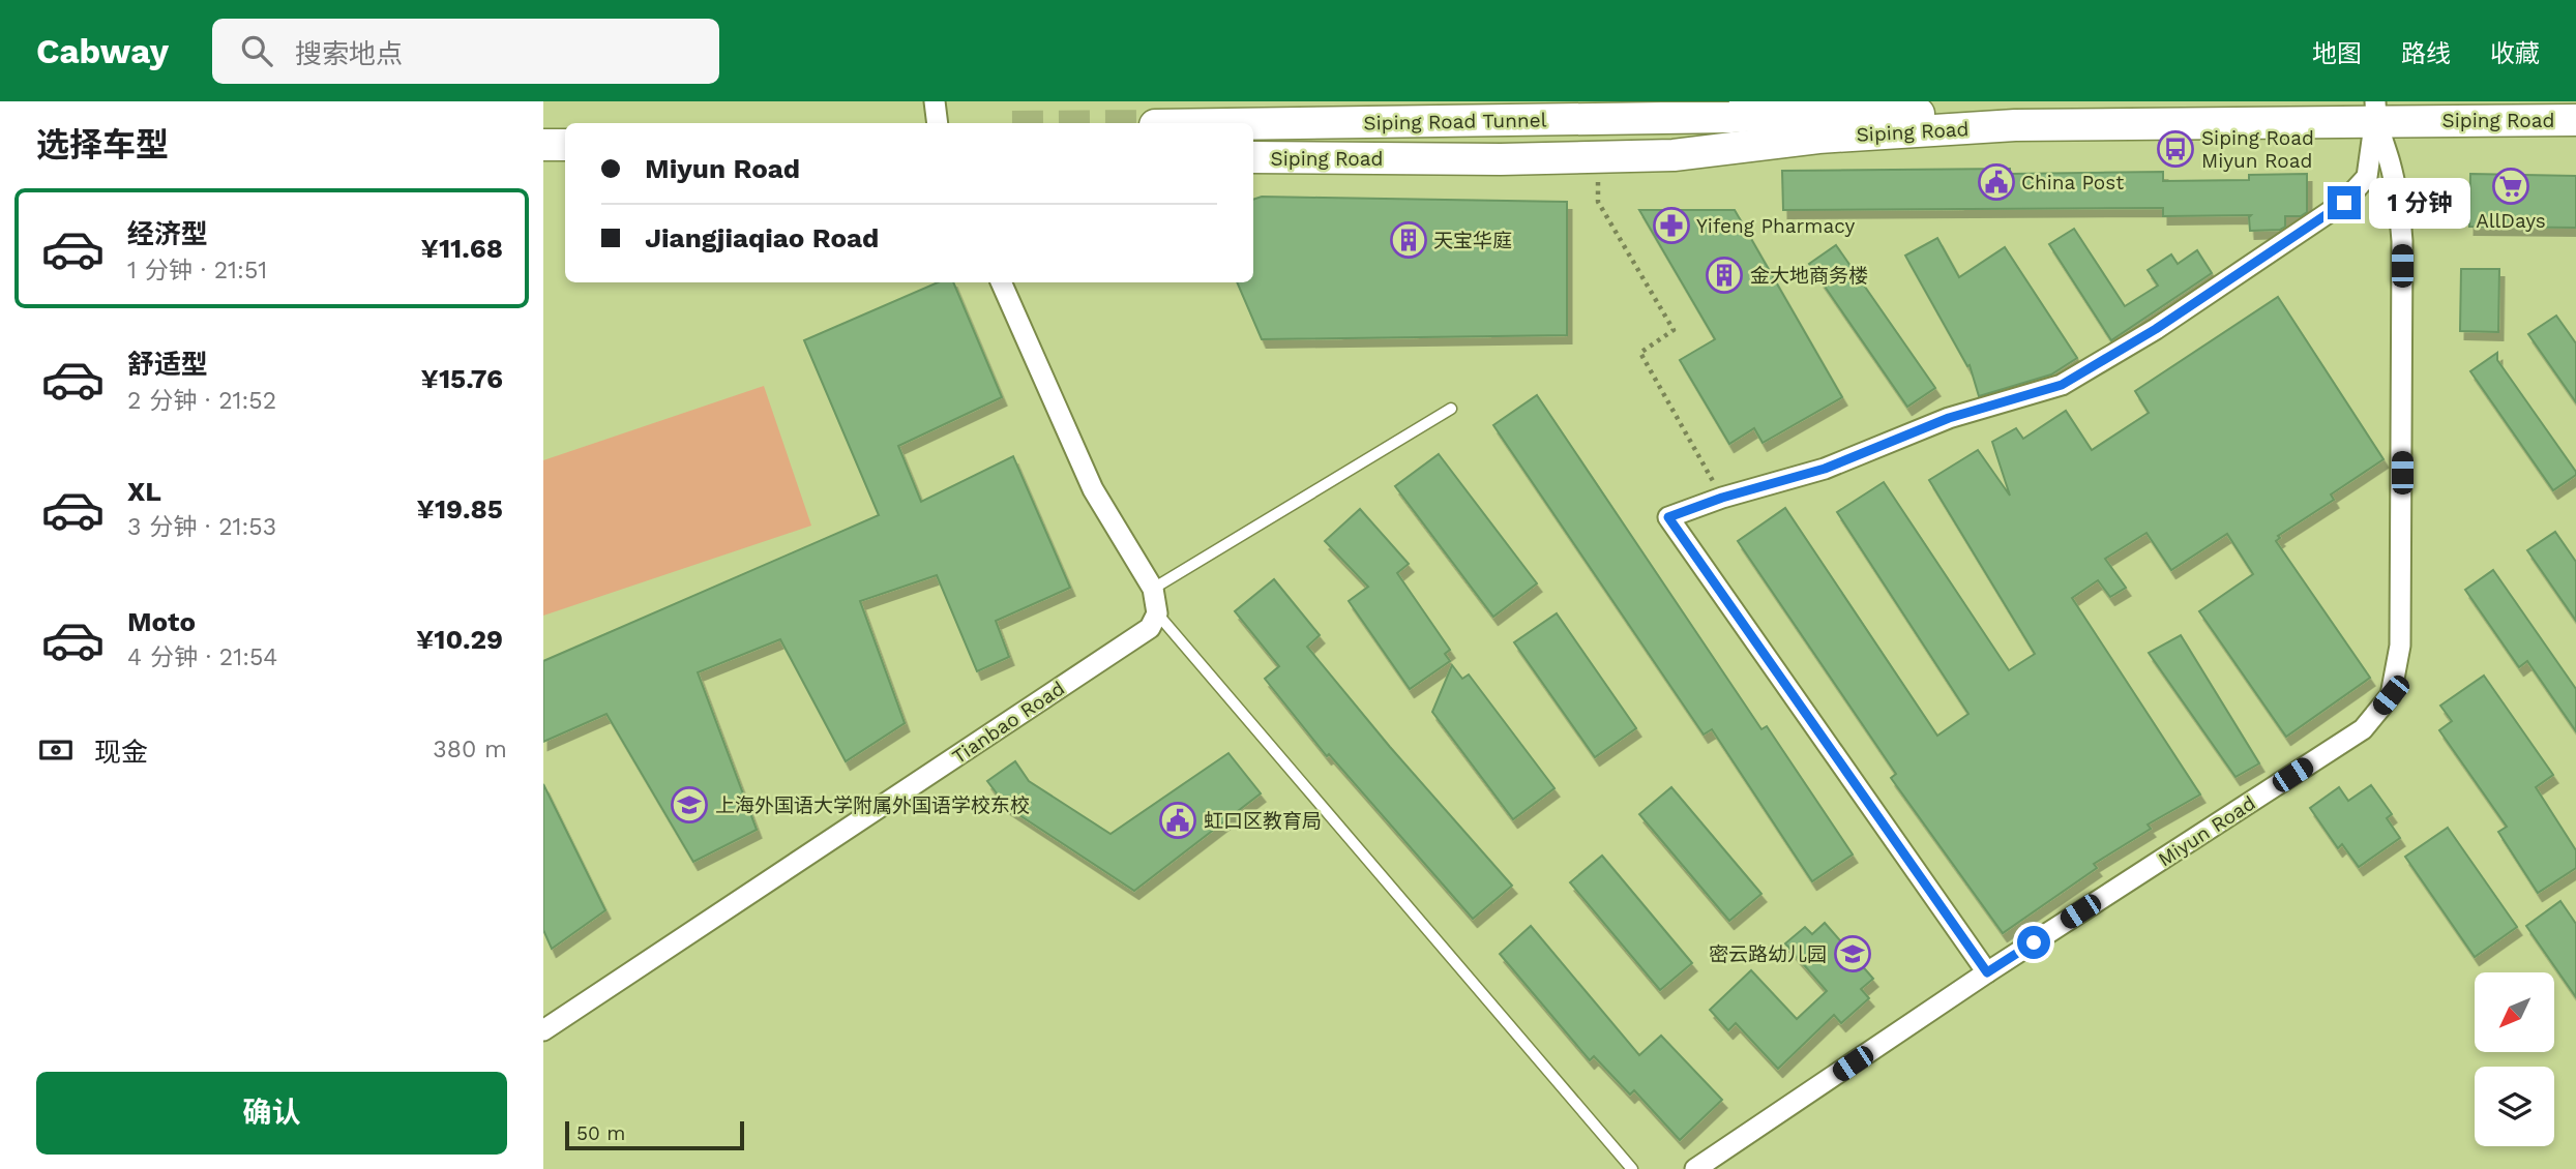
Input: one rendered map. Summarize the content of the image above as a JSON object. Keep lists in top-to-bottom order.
{
  "streets": {
    "main road": ["Siping Road", "Siping Road Tunnel"],
    "street": ["Tianbao Road", "Miyun Road"]
  },
  "crossings": [
    ["Siping Road", "Siping Road Tunnel"],
    ["Siping Road", "Miyun Road"]
  ],
  "places": {
    "bus stop": ["Siping Road Miyun Road"],
    "public building": ["China Post", "虹口区教育局"],
    "supermarket": ["AllDays"],
    "pharmacy": ["Yifeng Pharmacy"],
    "building": ["天宝华庭", "金大地商务楼"],
    "school or university": ["上海外国语大学附属外国语学校东校", "密云路幼儿园"]
  },
  "scale_bar": "50 m",
  "north": "bottom left",
  "page": {
    "header": "Cabway",
    "search": "搜索地点",
    "nav": ["地图", "路线", "收藏"],
    "heading": "选择车型",
    "banner": ["Miyun Road", "Jiangjiaqiao Road"],
    "bubble": "1 分钟",
    "list": [
      {
        "name": "经济型",
        "note": "1 分钟 · 21:51",
        "value": "¥11.68"
      },
      {
        "name": "舒适型",
        "note": "2 分钟 · 21:52",
        "value": "¥15.76"
      },
      {
        "name": "XL",
        "note": "3 分钟 · 21:53",
        "value": "¥19.85"
      },
      {
        "name": "Moto",
        "note": "4 分钟 · 21:54",
        "value": "¥10.29"
      }
    ],
    "pay": ["现金", "380 m"],
    "buttons": "确认",
    "scale": "50 m"
  }
}
